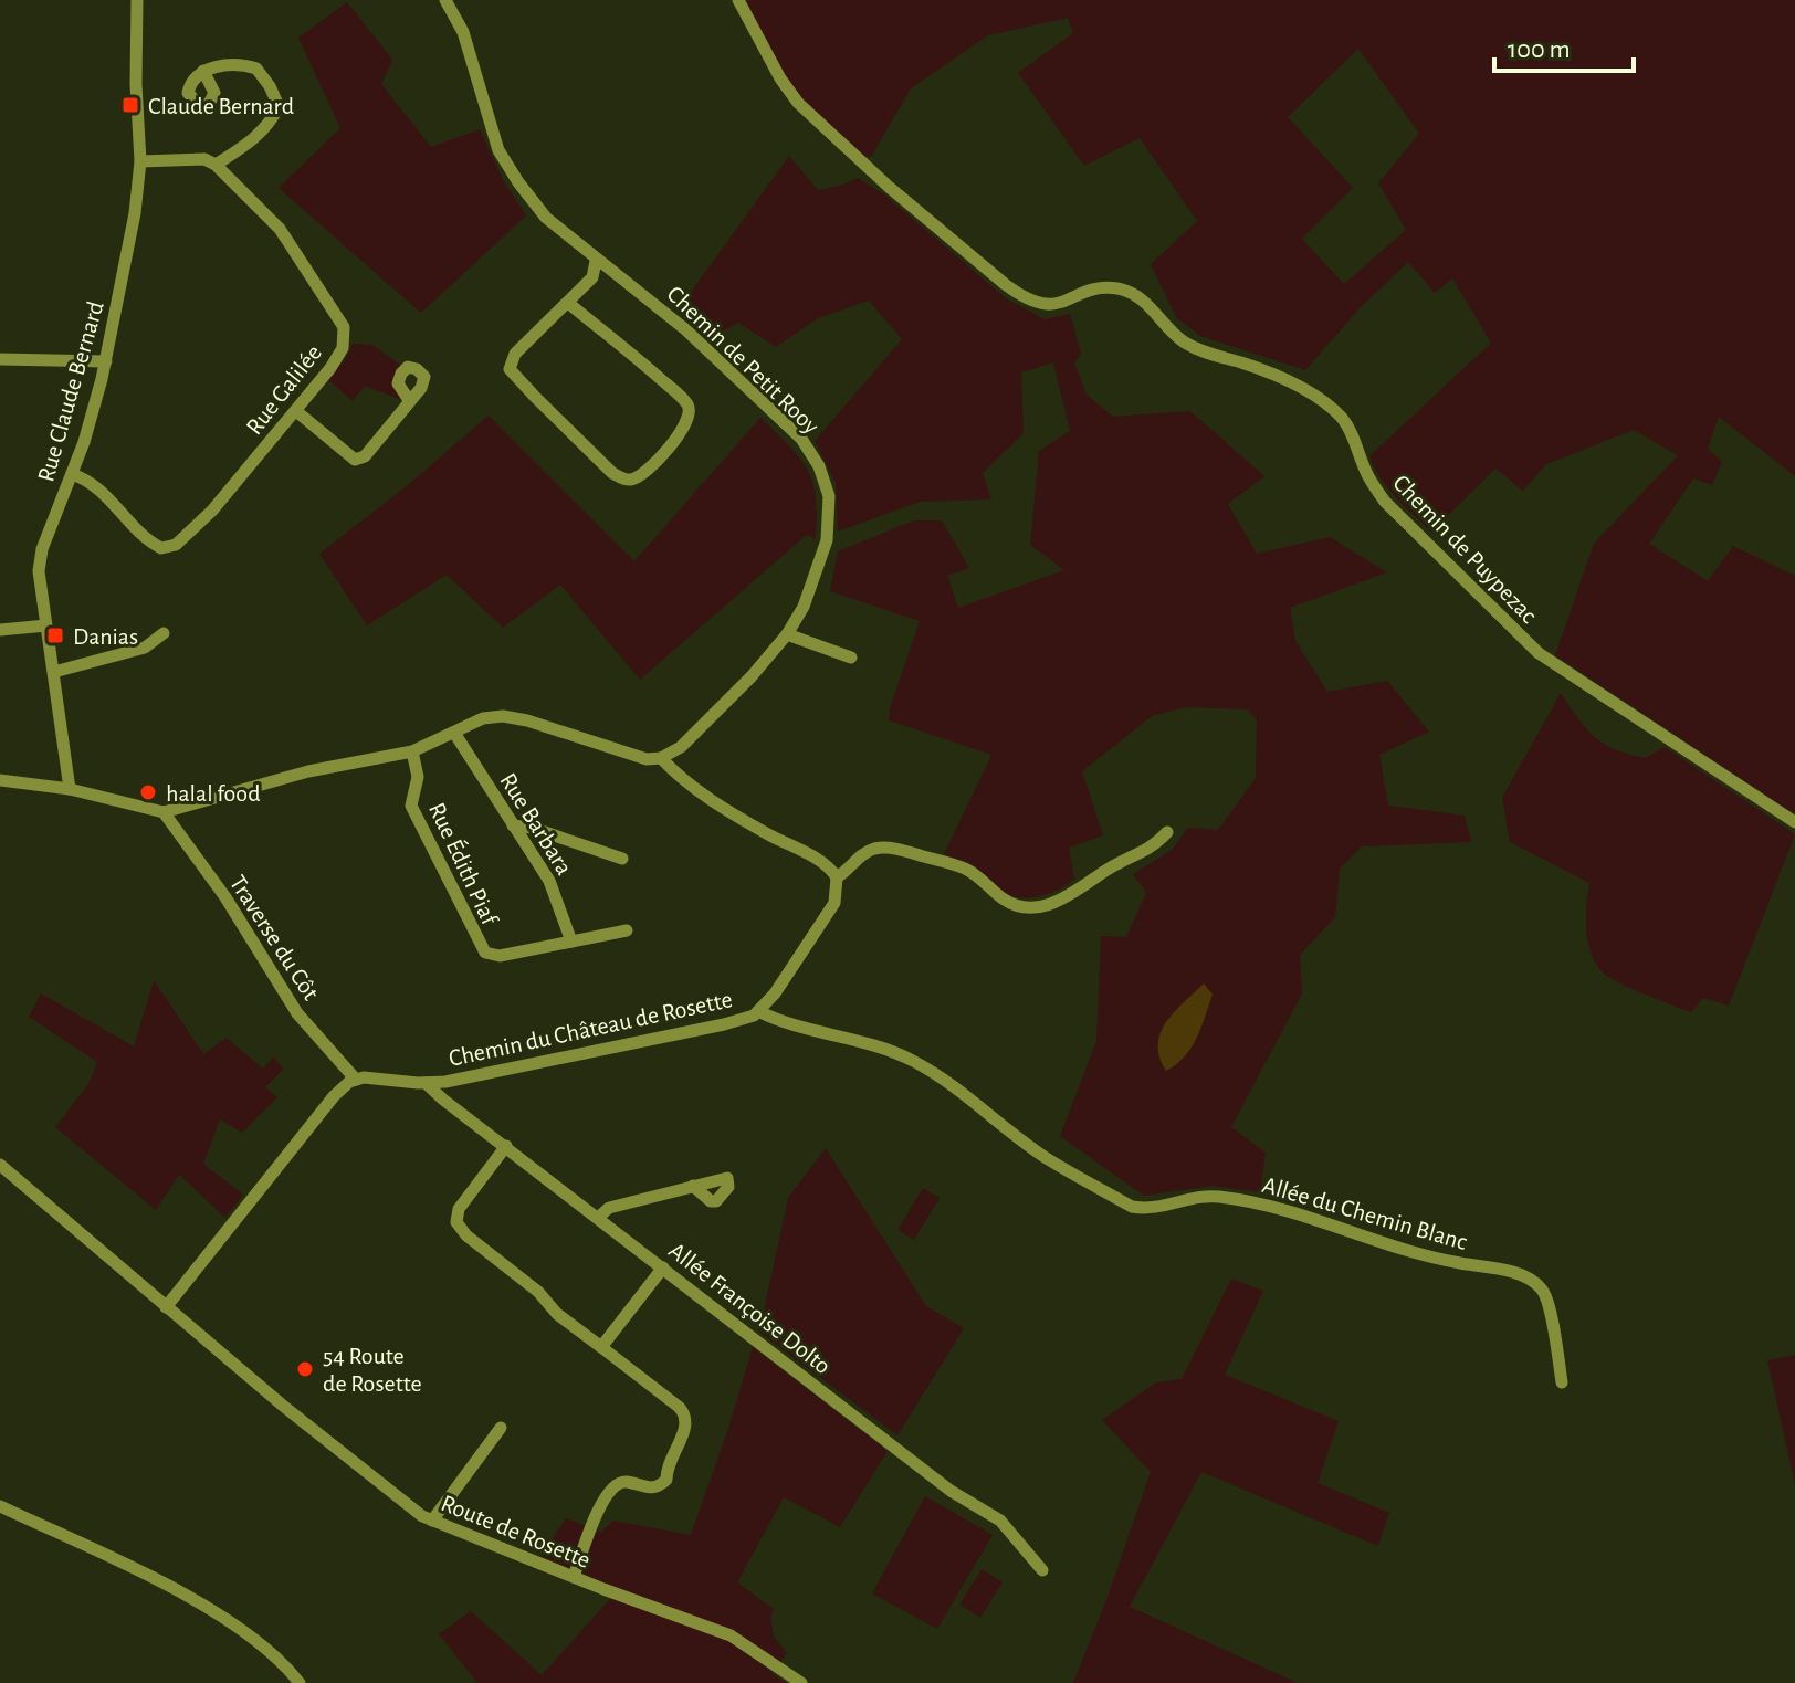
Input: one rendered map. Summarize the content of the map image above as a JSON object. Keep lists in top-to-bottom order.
{
  "streets": {
    "street": [
      "Chemin de Petit Rooy",
      "Rue Galilée",
      "Rue Claude Bernard",
      "Chemin de Puypezac",
      "Rue Barbara",
      "Rue Édith Piaf",
      "Traverse du Côt",
      "Chemin du Château de Rosette",
      "Allée du Chemin Blanc",
      "Allée Françoise Dolto",
      "Route de Rosette"
    ]
  },
  "crossings": [
    ["Rue Galilée", "Rue Claude Bernard"],
    ["Rue Barbara", "Rue Édith Piaf"],
    ["Traverse du Côt", "Chemin du Château de Rosette"],
    ["Chemin du Château de Rosette", "Allée du Chemin Blanc"],
    ["Chemin du Château de Rosette", "Allée Françoise Dolto"]
  ],
  "places": {
    "transit": ["Claude Bernard", "Danias"],
    "other": ["halal food", "54 Route de Rosette"]
  },
  "scale_bar": "100 m"
}
